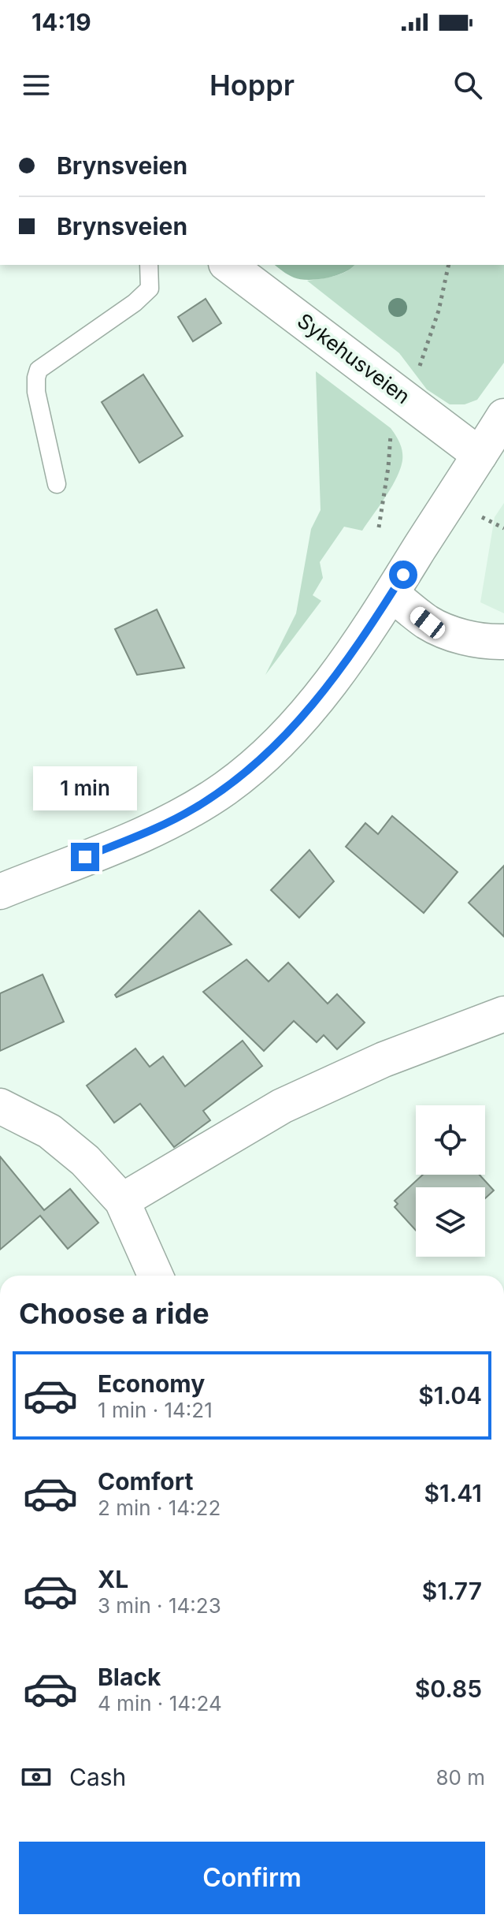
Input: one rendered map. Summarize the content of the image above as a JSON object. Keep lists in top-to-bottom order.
{
  "streets": {
    "street": ["Sykehusveien"]
  },
  "page": {
    "status": "14:19",
    "header": "Hoppr",
    "banner": ["Brynsveien", "Brynsveien"],
    "bubble": "1 min",
    "heading": "Choose a ride",
    "list": [
      {
        "name": "Economy",
        "note": "1 min · 14:21",
        "value": "$1.04"
      },
      {
        "name": "Comfort",
        "note": "2 min · 14:22",
        "value": "$1.41"
      },
      {
        "name": "XL",
        "note": "3 min · 14:23",
        "value": "$1.77"
      },
      {
        "name": "Black",
        "note": "4 min · 14:24",
        "value": "$0.85"
      }
    ],
    "pay": ["Cash", "80 m"],
    "buttons": "Confirm"
  }
}
